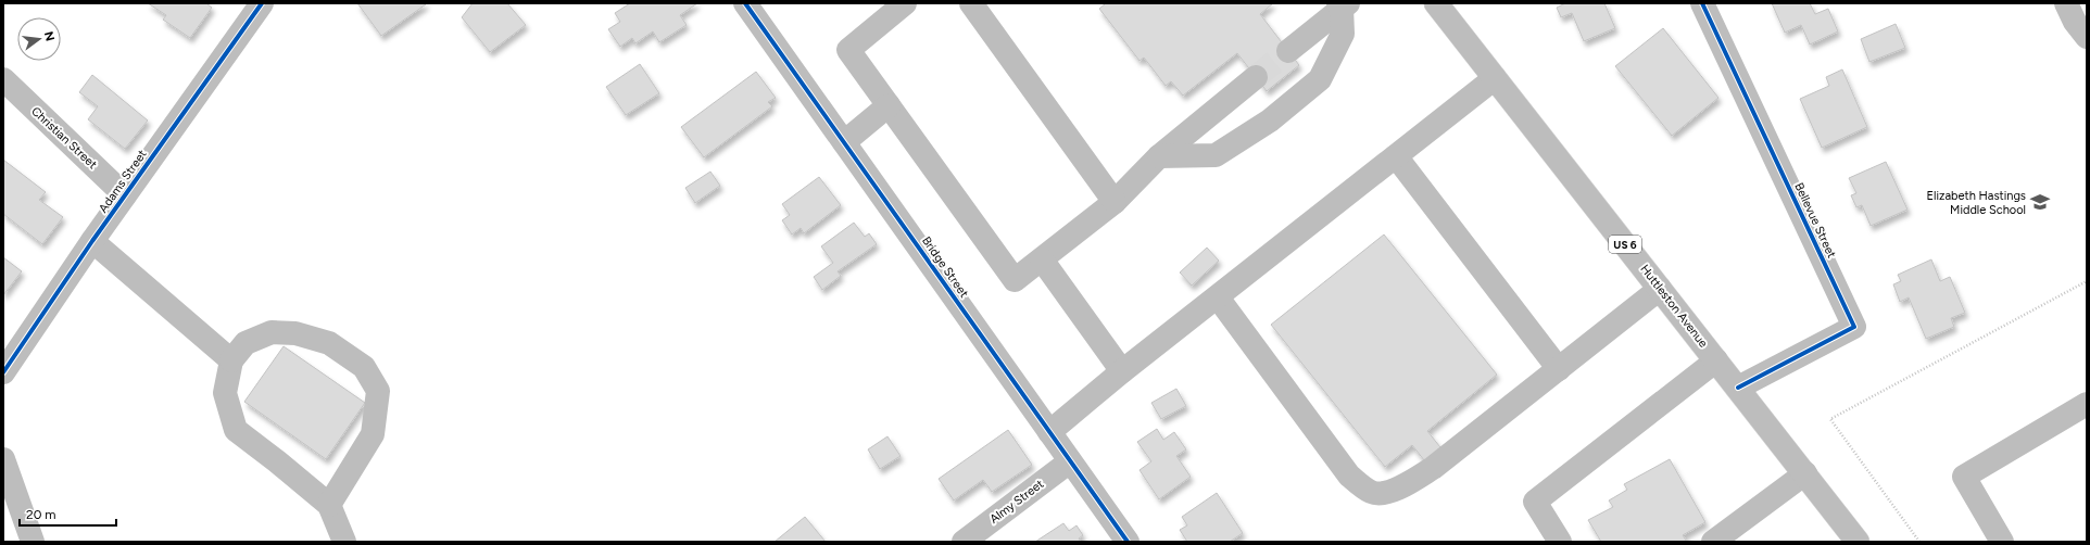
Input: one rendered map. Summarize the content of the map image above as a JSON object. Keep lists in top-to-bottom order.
{
  "streets": {
    "main road": [
      "Christian Street",
      "Adams Street",
      "Bellevue Street",
      "US 6",
      "Bridge Street",
      "Huttleston Avenue",
      "Almy Street"
    ]
  },
  "crossings": [
    ["Christian Street", "Adams Street"],
    ["Bellevue Street", "Huttleston Avenue"],
    ["US 6", "Huttleston Avenue"],
    ["Bridge Street", "Almy Street"]
  ],
  "places": {
    "school or university": ["Elizabeth Hastings Middle School"]
  },
  "scale_bar": "20 m",
  "north": "right"
}
